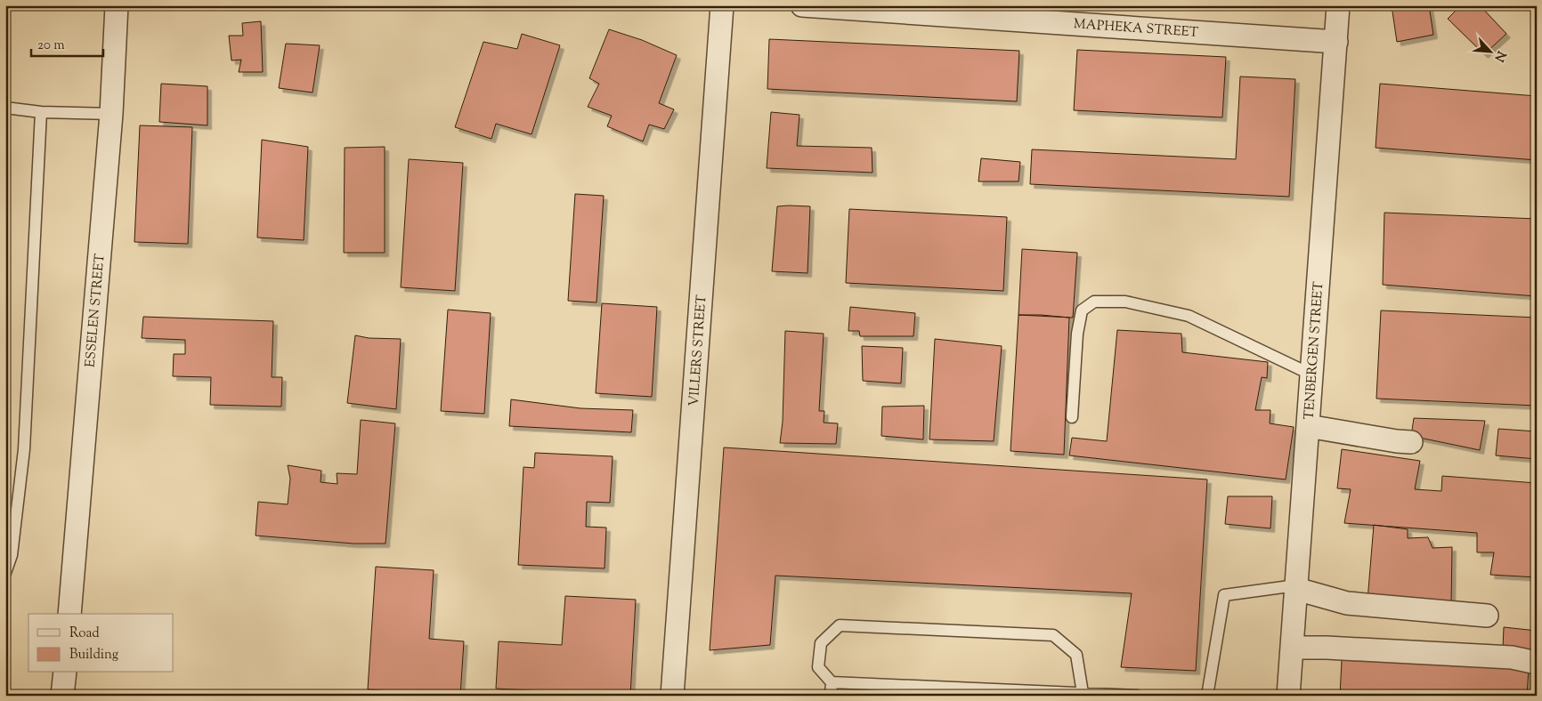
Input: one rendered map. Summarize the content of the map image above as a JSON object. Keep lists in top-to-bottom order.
{
  "streets": {
    "street": [
      "MAPHEKA STREET",
      "ESSELEN STREET",
      "VILLERS STREET",
      "TENBERGEN STREET"
    ]
  },
  "crossings": [
    ["MAPHEKA STREET", "TENBERGEN STREET"]
  ],
  "legend": ["Road", "Building"],
  "scale_bar": "20 m",
  "north": "bottom right"
}
